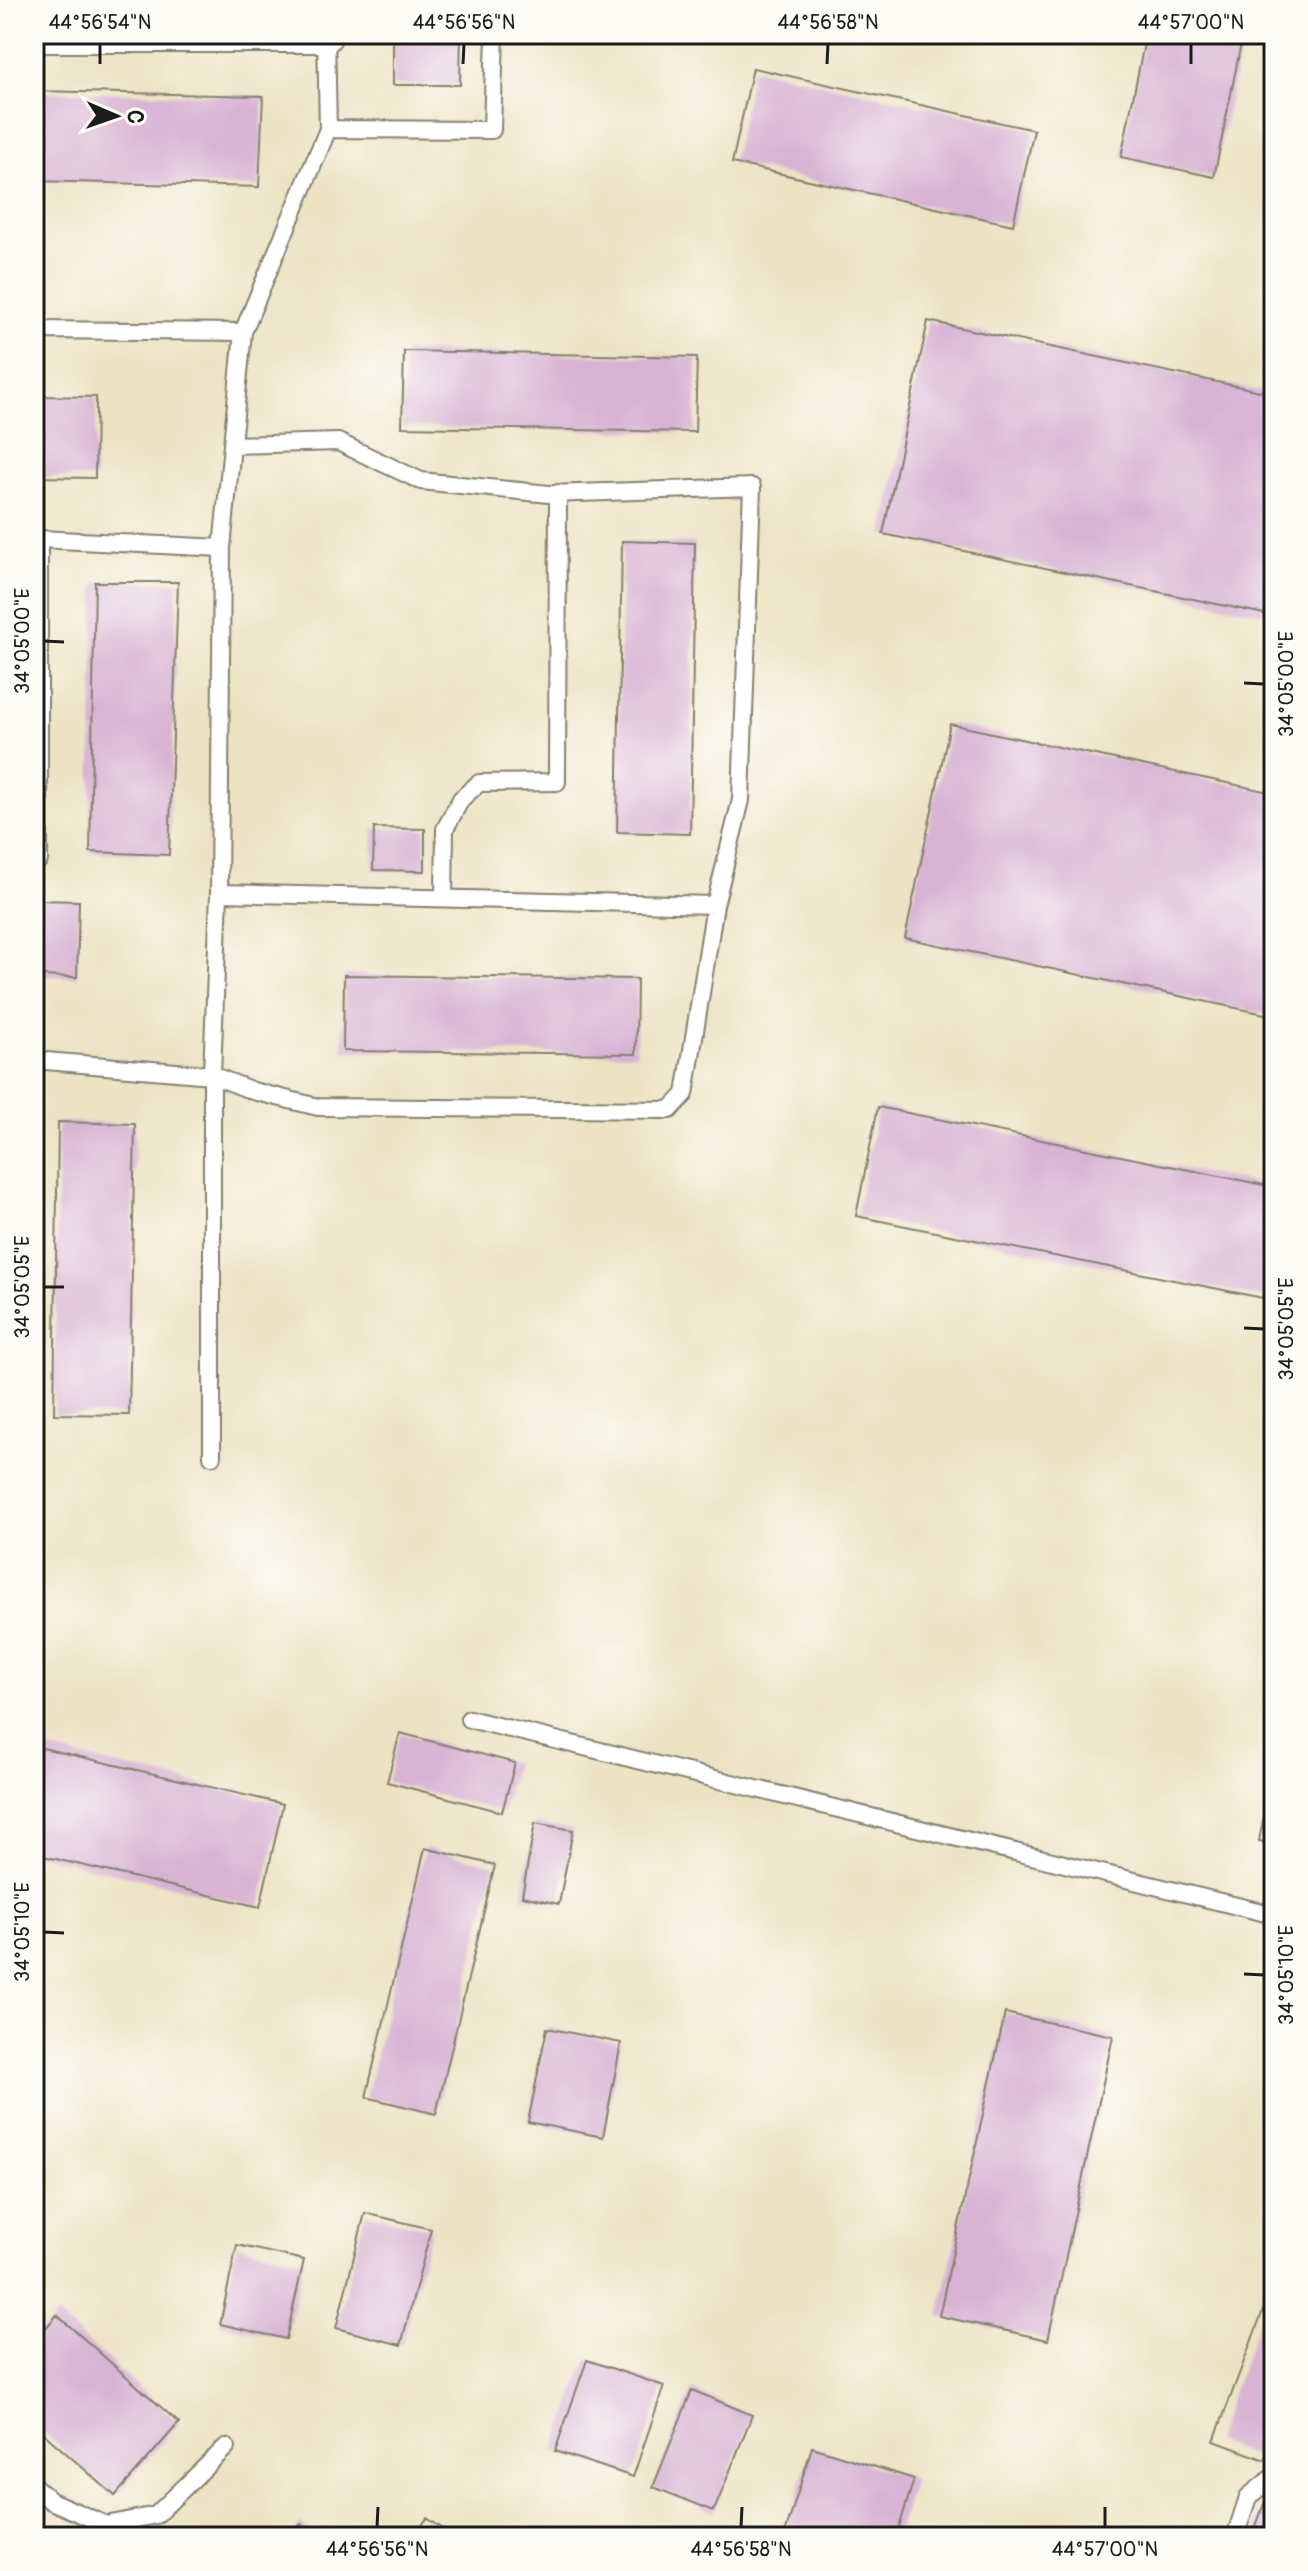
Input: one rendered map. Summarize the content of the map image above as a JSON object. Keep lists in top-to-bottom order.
{
  "north": "right",
  "coordinates": [
    "44°56'54\"N",
    "44°56'56\"N",
    "44°56'58\"N",
    "44°57'00\"N",
    "34°05'00\"E",
    "34°05'05\"E",
    "34°05'10\"E"
  ]
}
